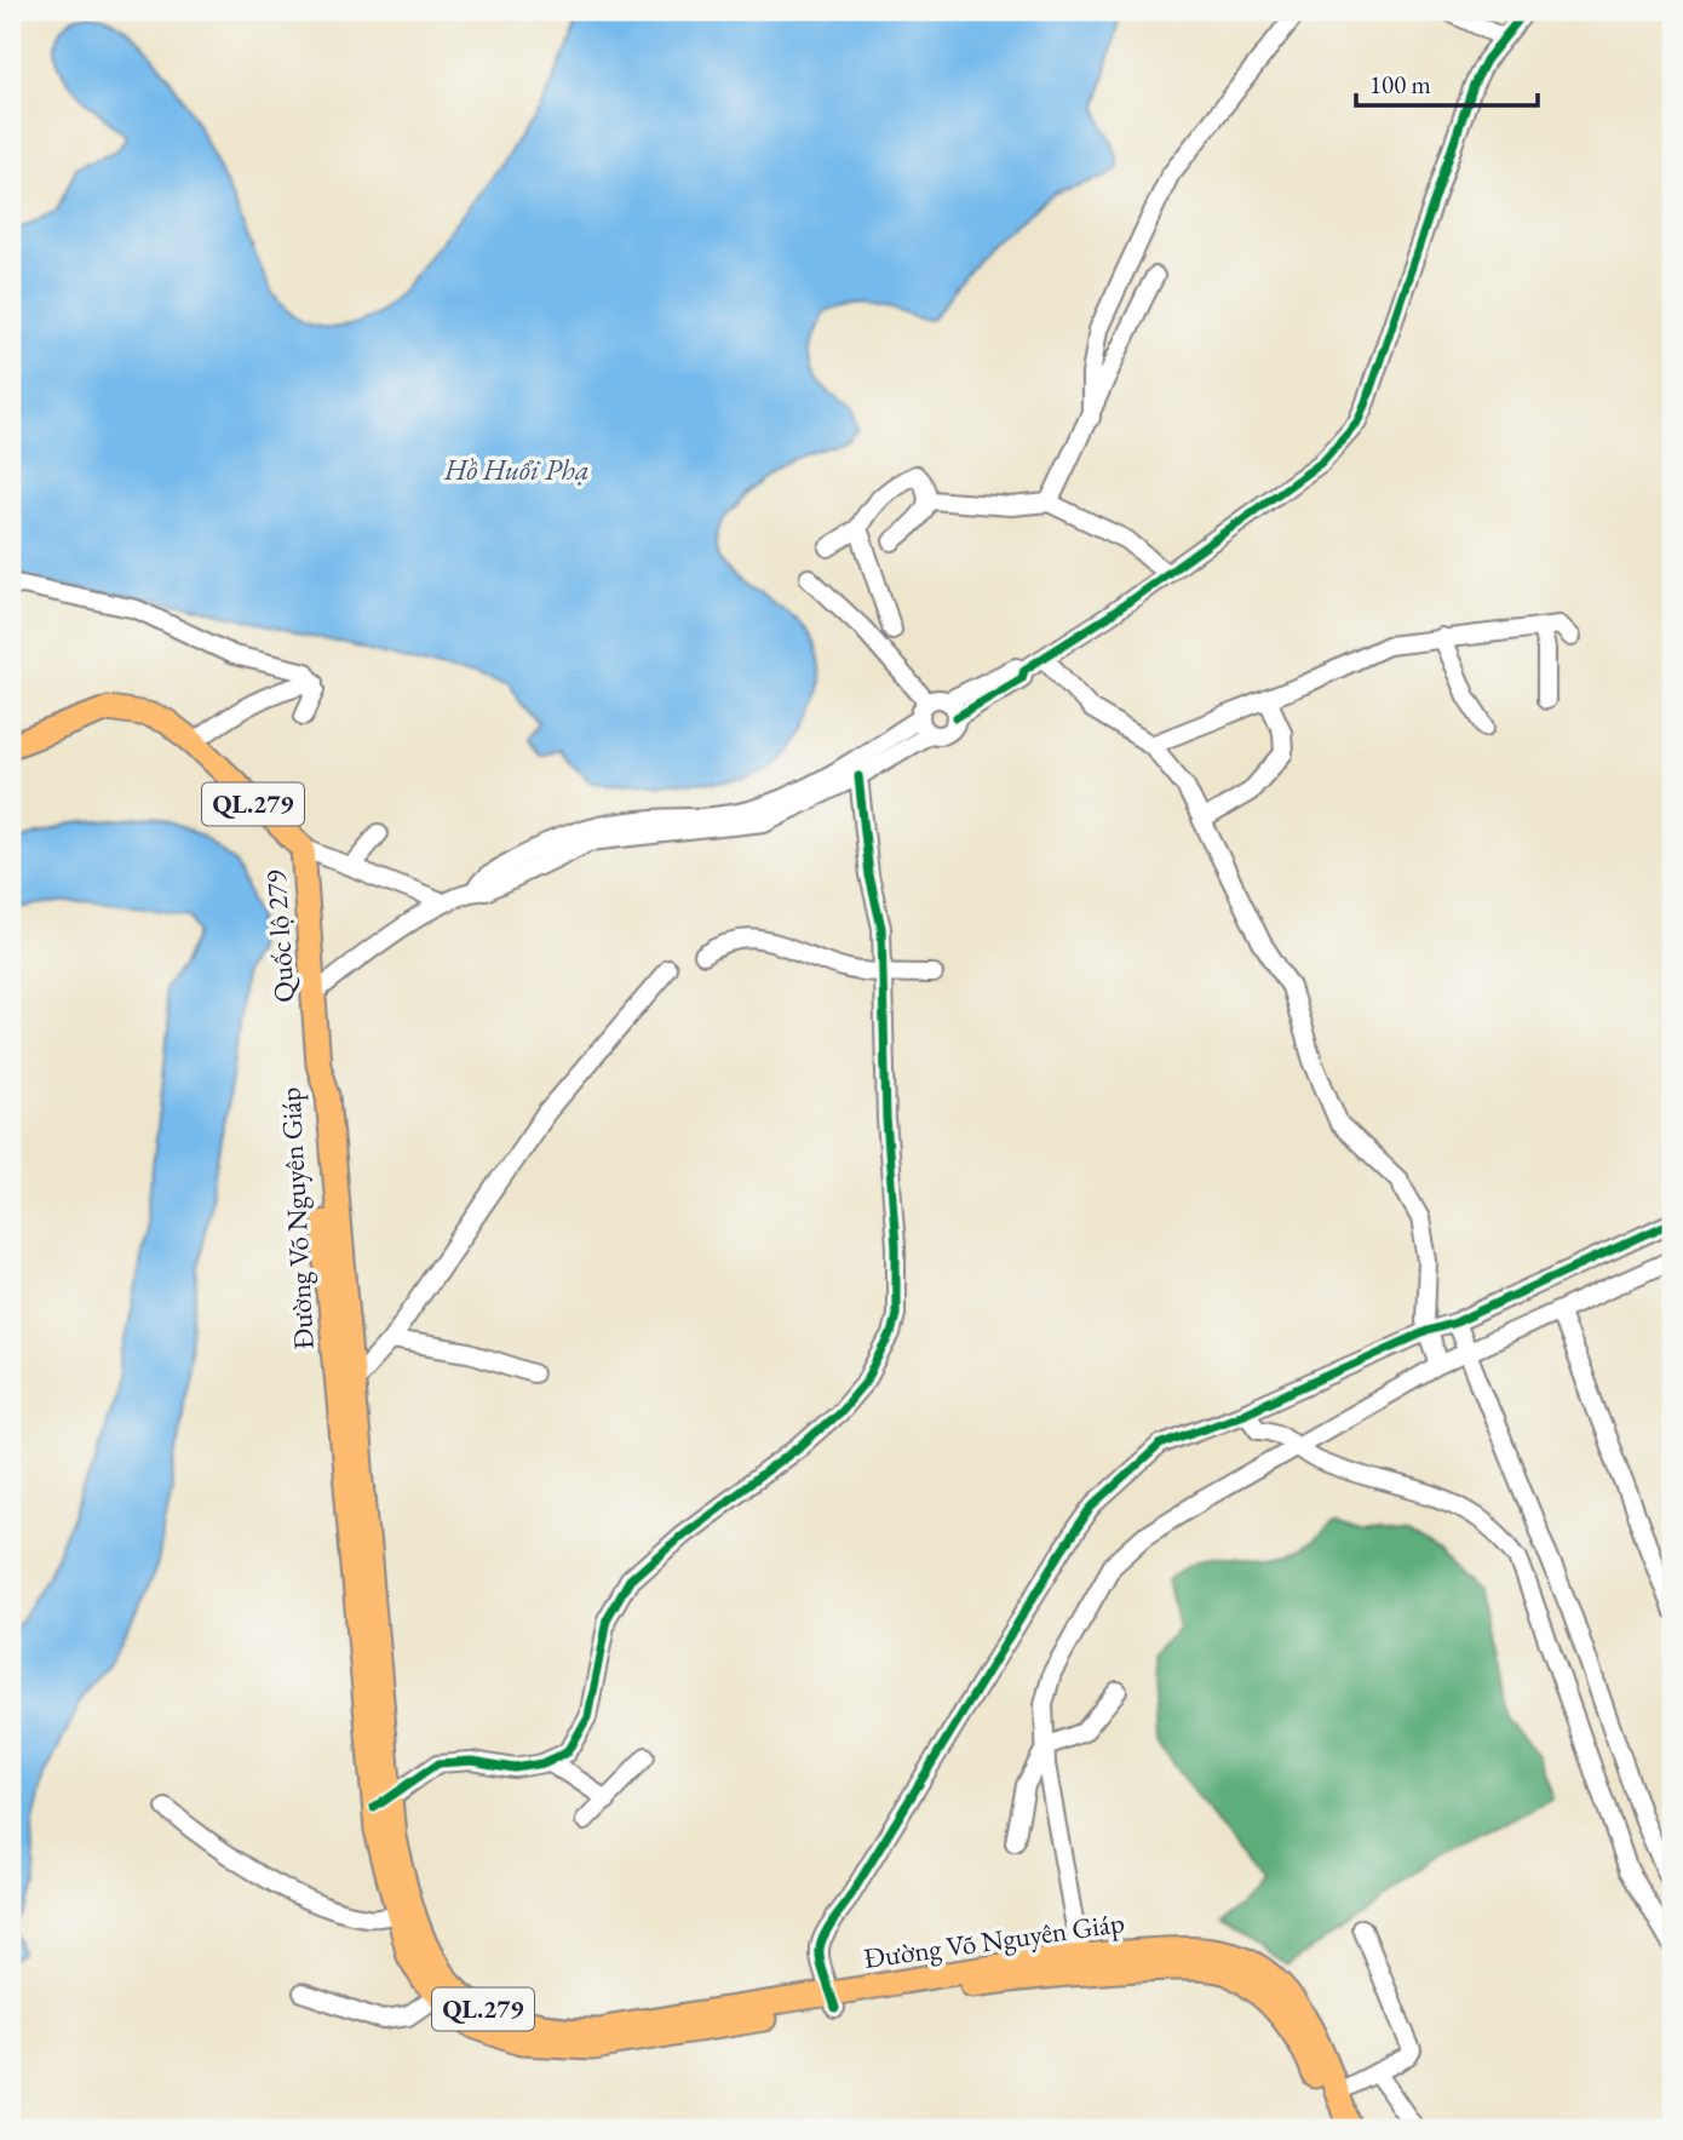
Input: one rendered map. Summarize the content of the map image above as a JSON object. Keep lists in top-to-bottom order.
{
  "streets": {
    "highway": ["QL.279", "Quốc lộ 279", "Đường Võ Nguyên Giáp"]
  },
  "crossings": [
    ["Quốc lộ 279", "Đường Võ Nguyên Giáp"]
  ],
  "water": ["Hồ Huổi Phạ"],
  "scale_bar": "100 m"
}
